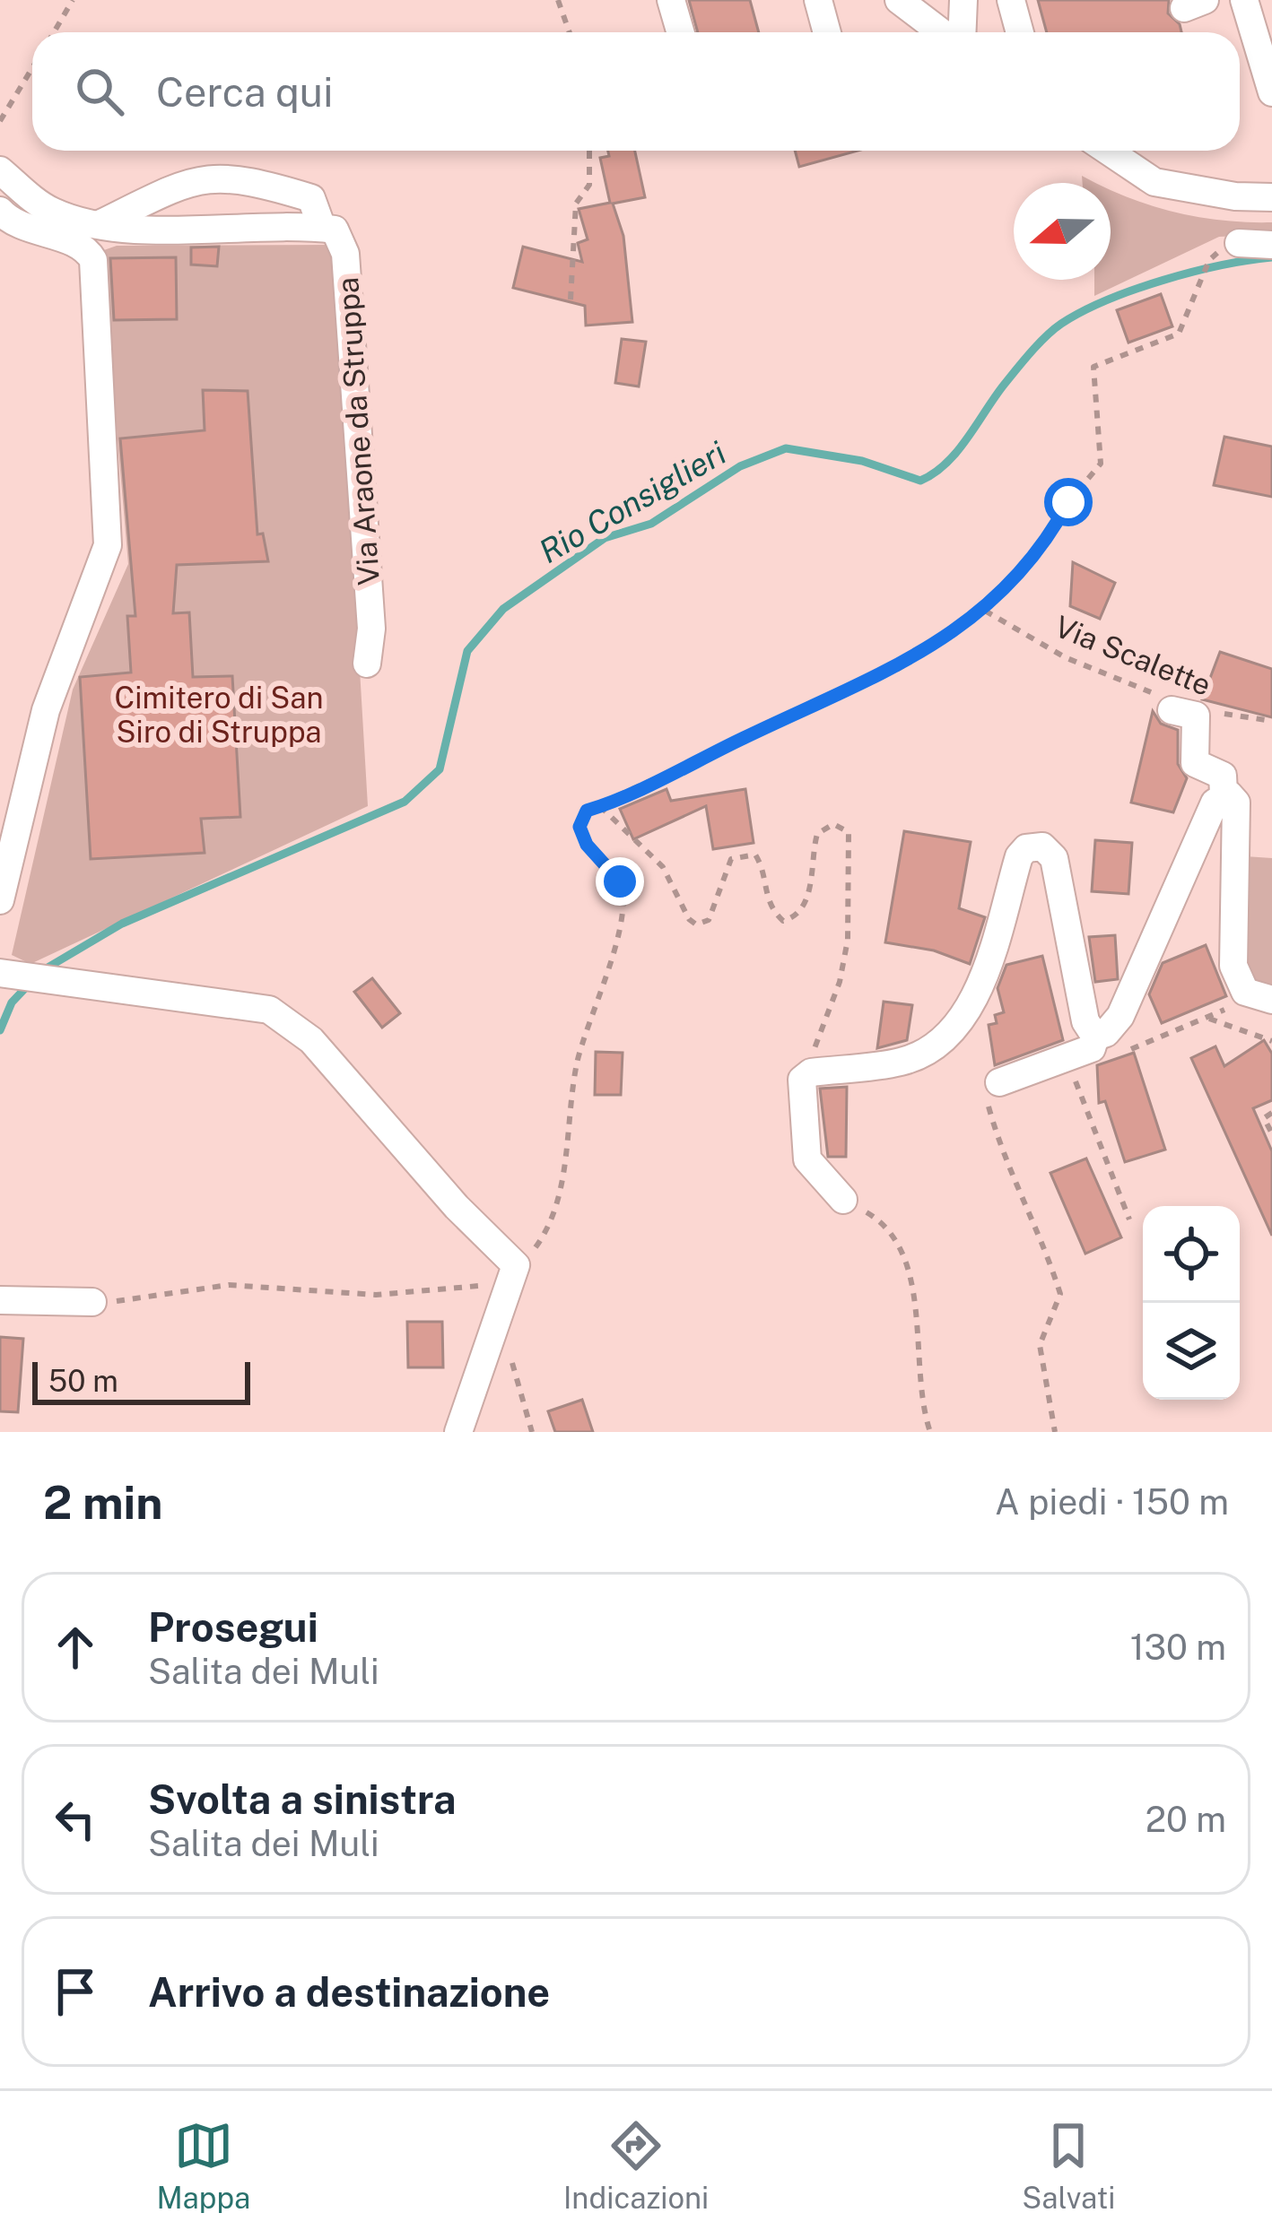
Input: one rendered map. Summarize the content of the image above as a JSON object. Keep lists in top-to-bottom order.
{
  "streets": {
    "street": ["Via Araone da Struppa"],
    "path": ["Via Scalette"]
  },
  "water": ["Rio Consiglieri"],
  "parks": ["Cimitero di San Siro di Struppa"],
  "scale_bar": "50 m",
  "north": "left",
  "page": {
    "search": "Cerca qui",
    "scale": "50 m",
    "heading": ["2 min", "A piedi · 150 m"],
    "list": [
      ["Prosegui", "Salita dei Muli", "130 m"],
      ["Svolta a sinistra", "Salita dei Muli", "20 m"],
      "Arrivo a destinazione"
    ],
    "nav": ["Mappa", "Indicazioni", "Salvati"]
  }
}
